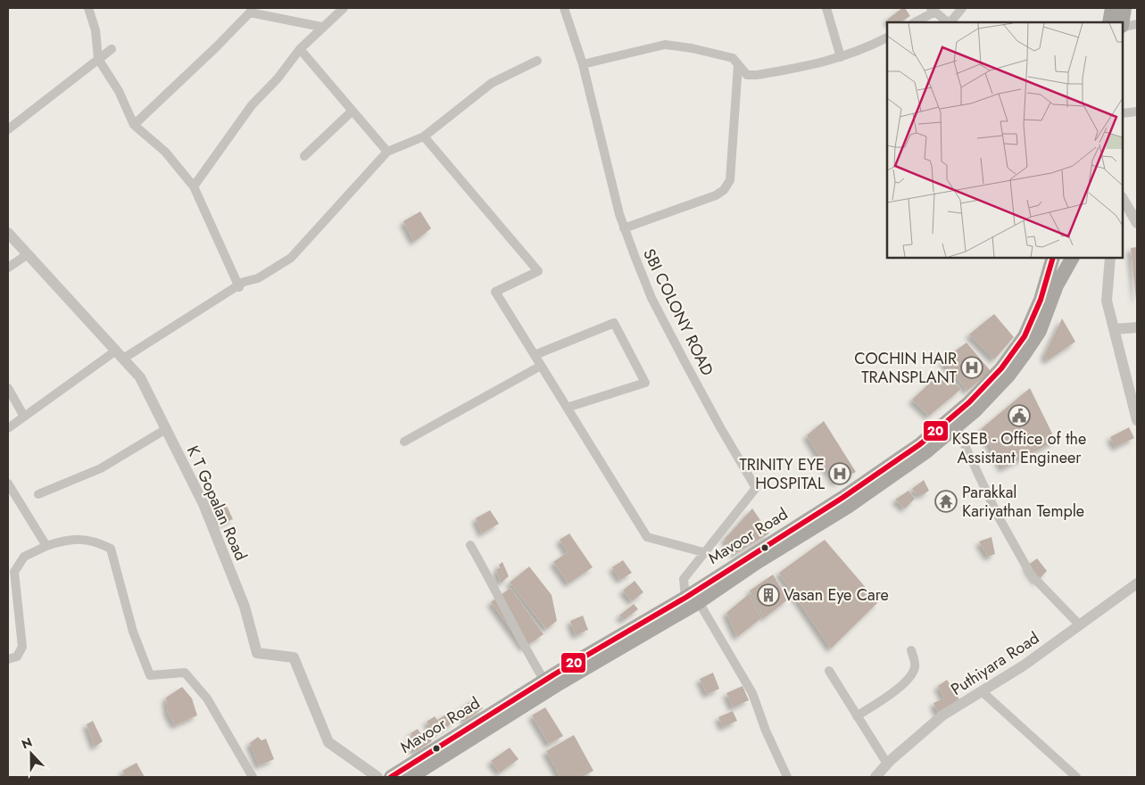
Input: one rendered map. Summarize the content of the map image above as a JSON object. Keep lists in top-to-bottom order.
{
  "streets": {
    "main road": ["Mavoor Road"],
    "street": ["SBI COLONY ROAD", "K T Gopalan Road", "Puthiyara Road"]
  },
  "crossings": [
    ["SBI COLONY ROAD", "Mavoor Road"]
  ],
  "places": {
    "hospital": ["COCHIN HAIR TRANSPLANT", "TRINITY EYE HOSPITAL"],
    "public building": ["KSEB - Office of the Assistant Engineer"],
    "temple": ["Parakkal Kariyathan Temple"],
    "building": ["Vasan Eye Care"]
  },
  "lines": ["transit line 20"],
  "north": "top"
}
